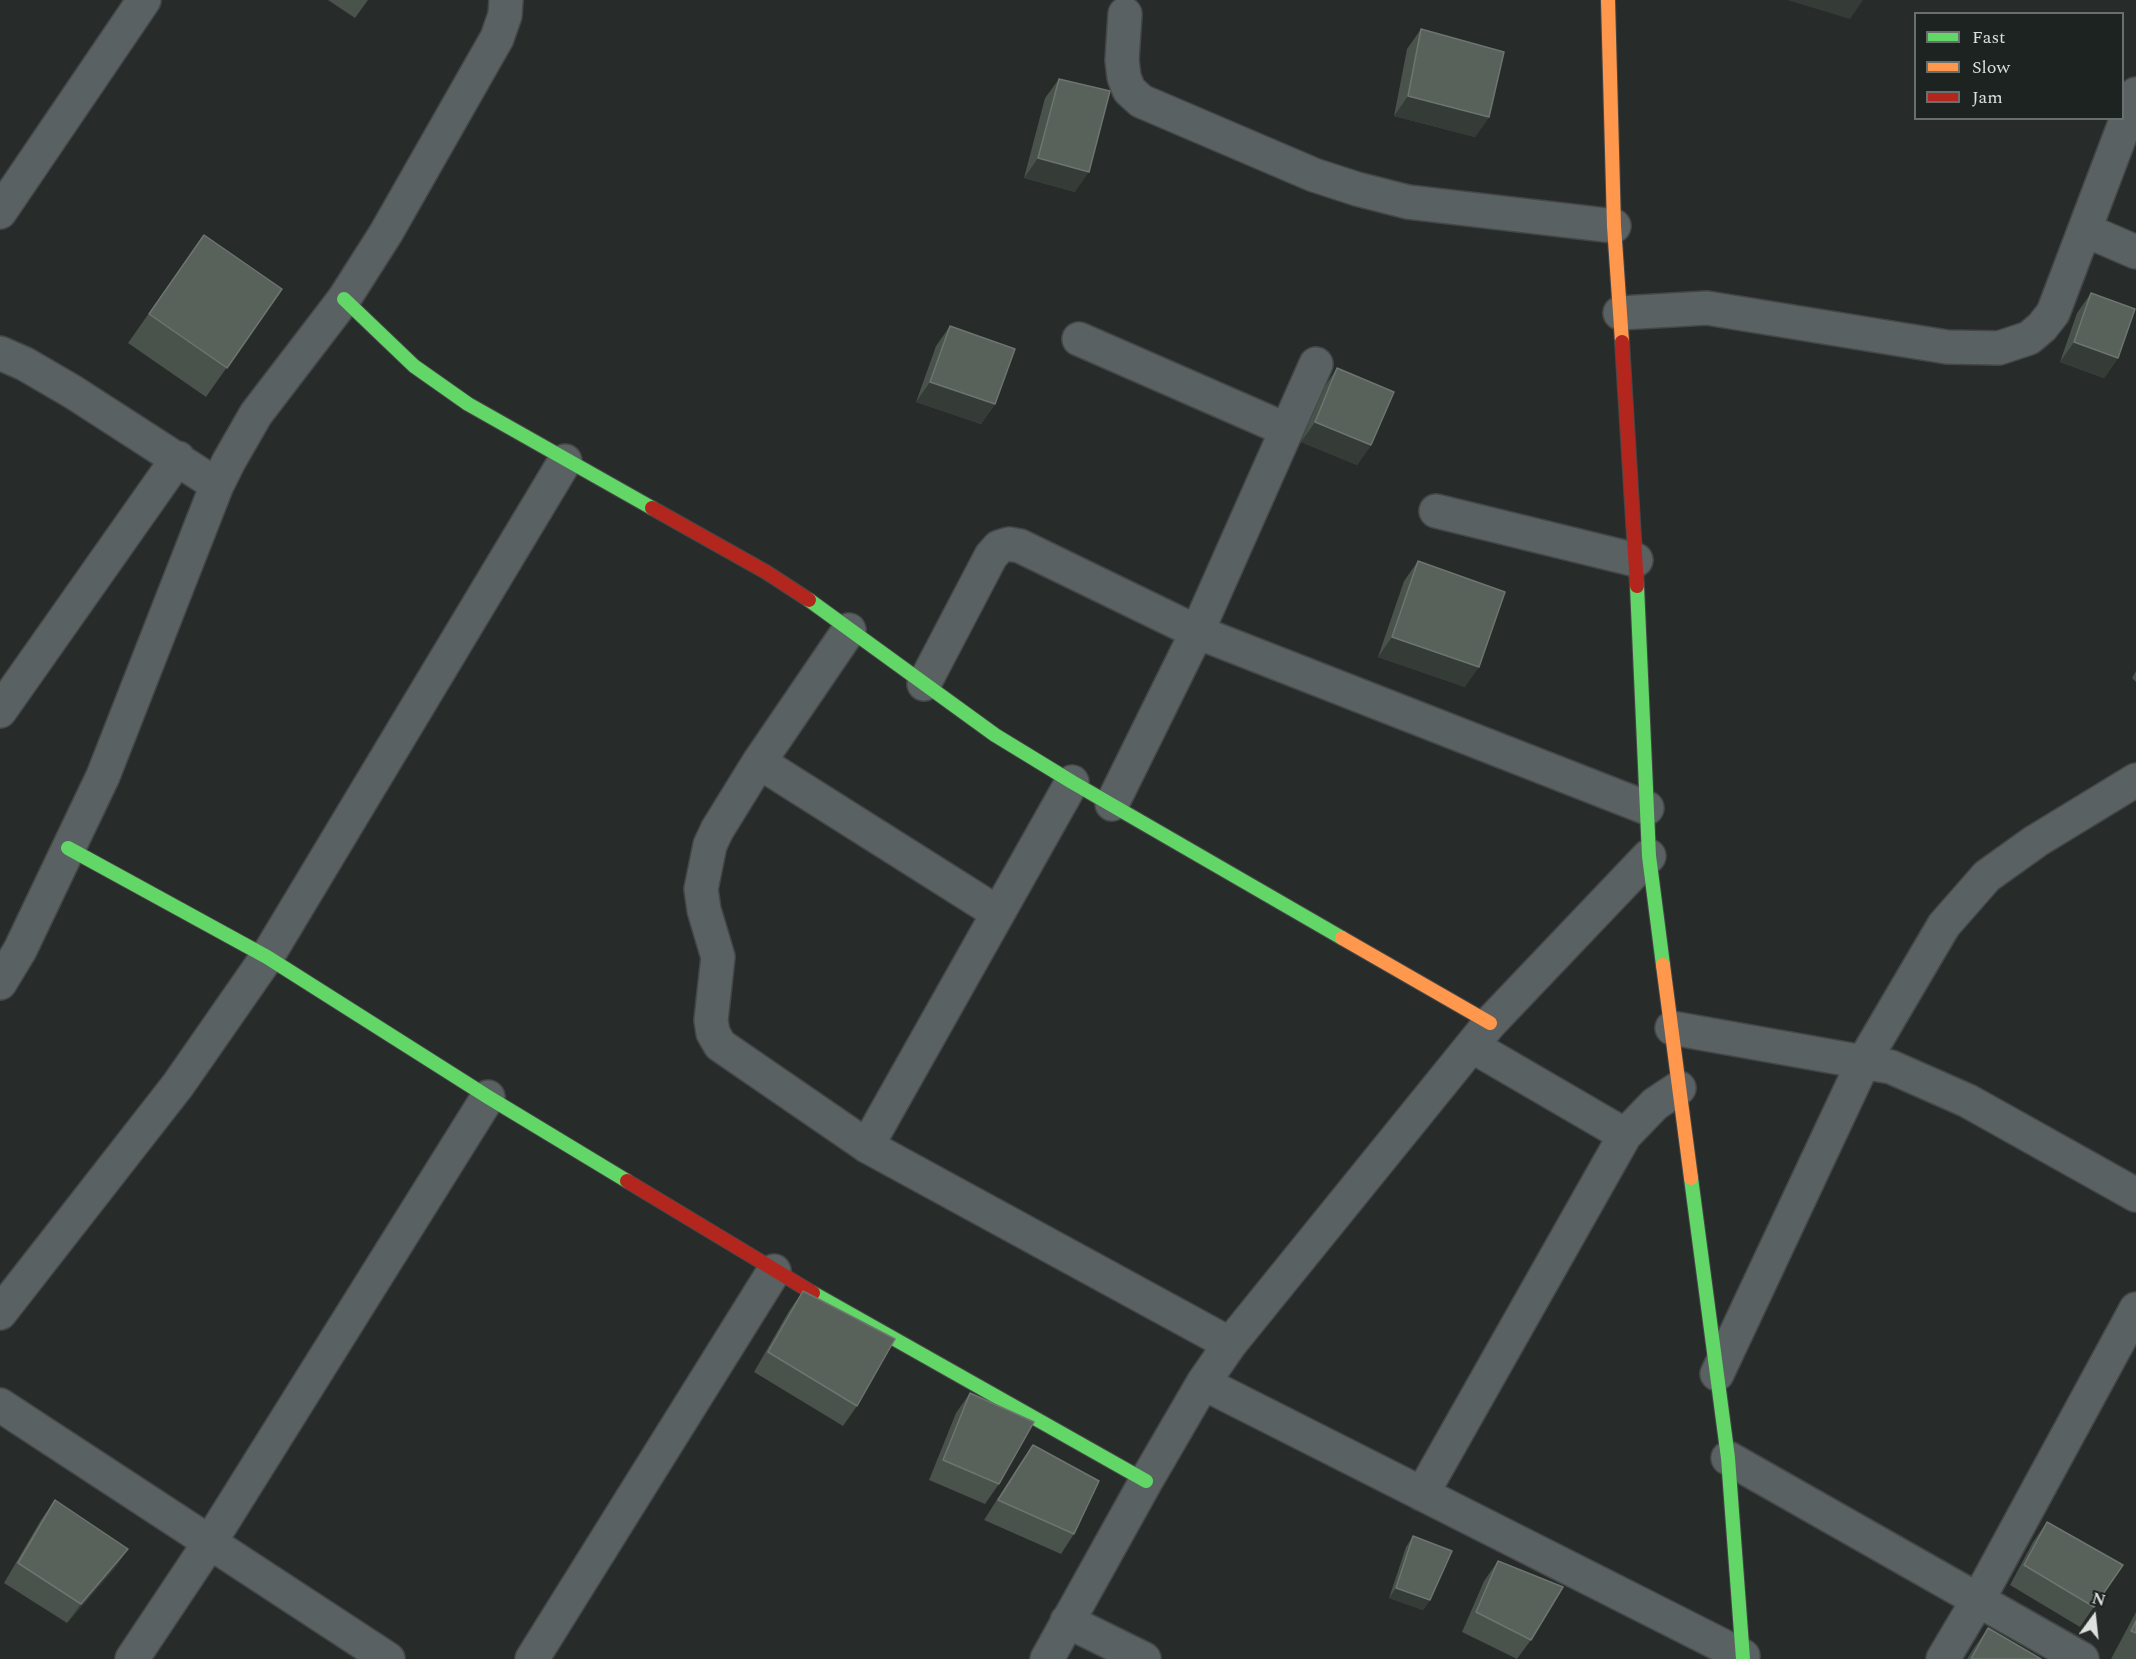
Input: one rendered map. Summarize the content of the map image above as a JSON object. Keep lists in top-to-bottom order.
{
  "legend": ["Fast", "Slow", "Jam"],
  "north": "top"
}
